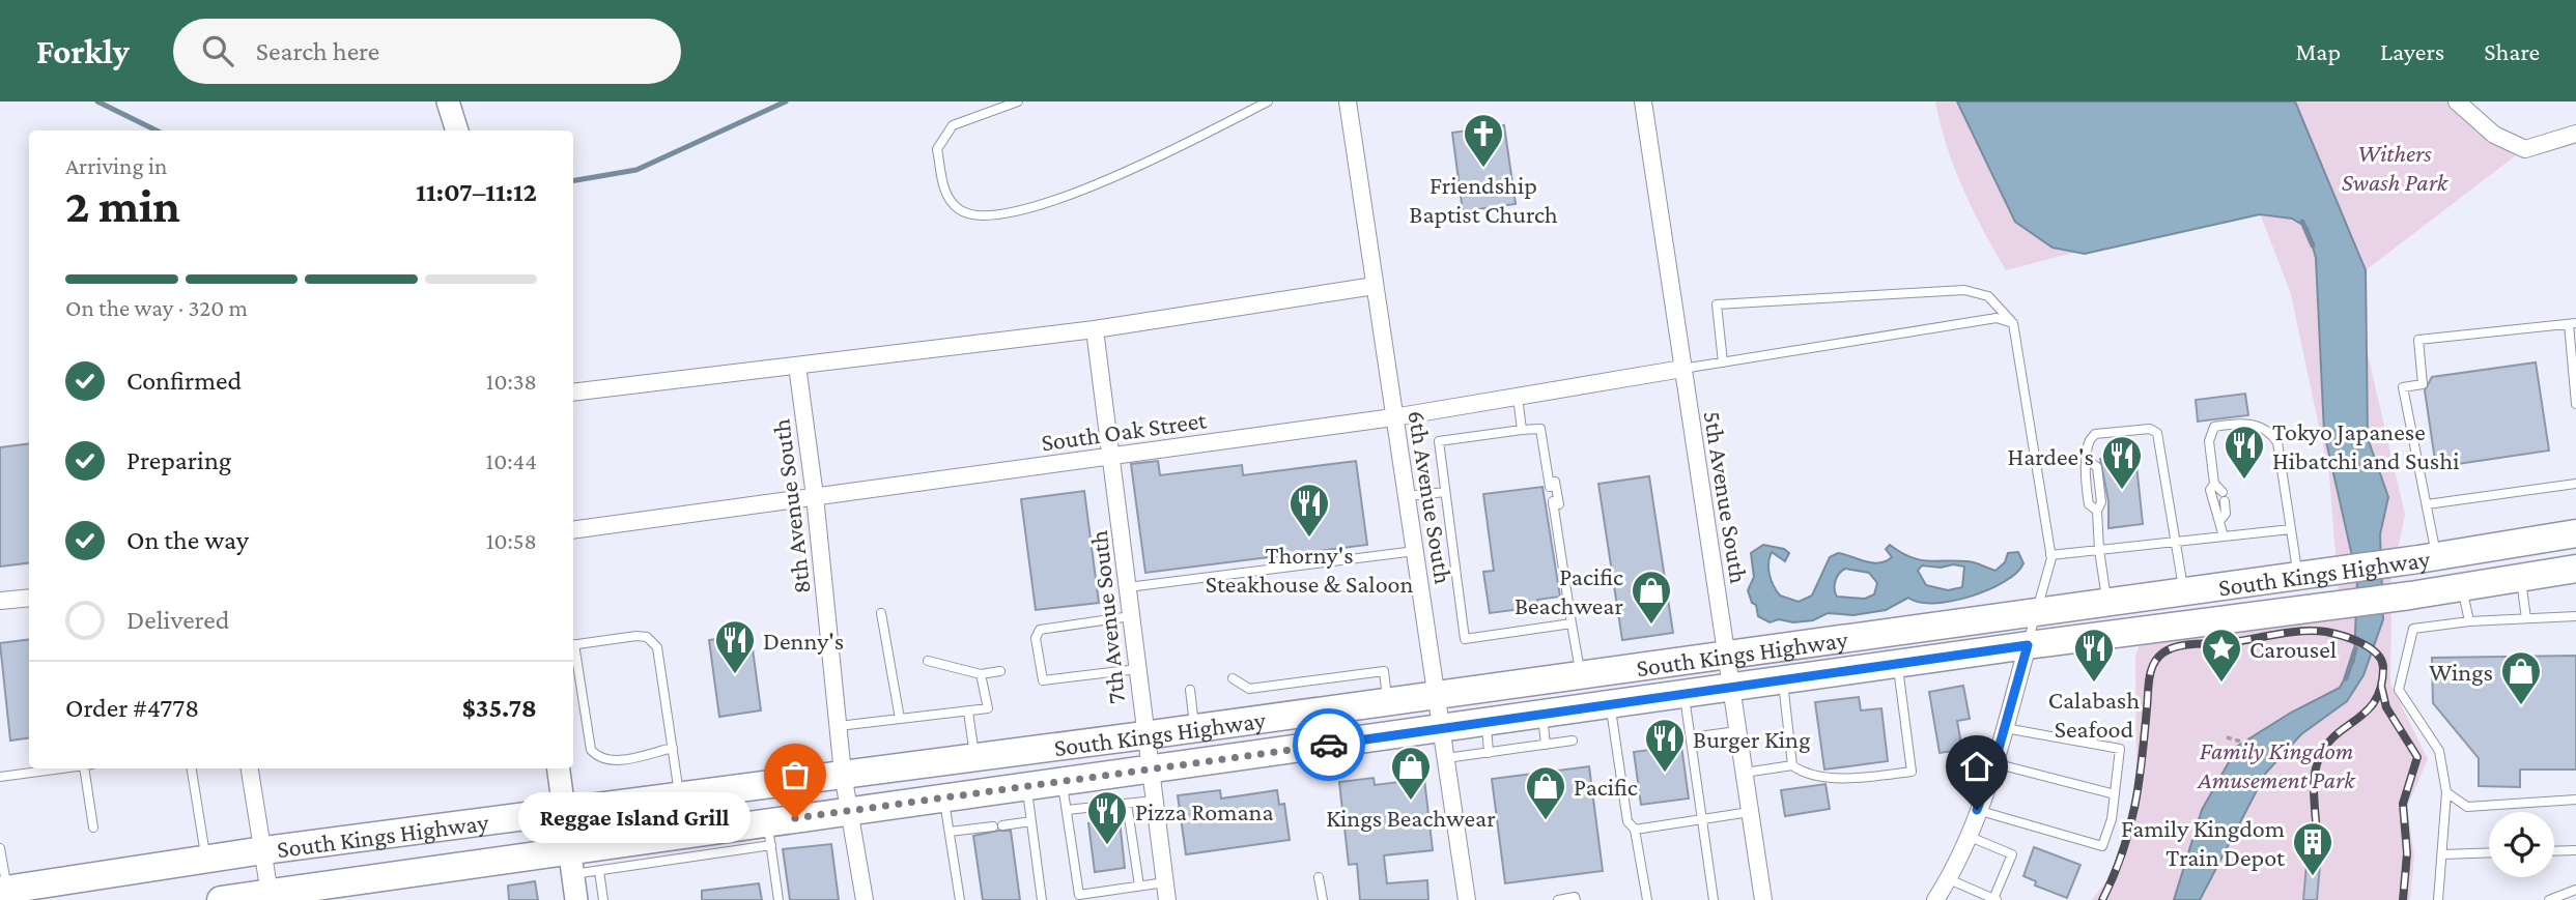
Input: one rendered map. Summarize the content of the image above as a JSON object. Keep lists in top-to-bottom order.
{
  "streets": {
    "main road": ["South Kings Highway"],
    "street": [
      "South Oak Street",
      "6th Avenue South",
      "5th Avenue South",
      "8th Avenue South",
      "7th Avenue South"
    ]
  },
  "crossings": [
    ["South Oak Street", "6th Avenue South"],
    ["South Oak Street", "5th Avenue South"],
    ["South Oak Street", "8th Avenue South"],
    ["South Oak Street", "7th Avenue South"],
    ["6th Avenue South", "South Kings Highway"],
    ["5th Avenue South", "South Kings Highway"],
    ["8th Avenue South", "South Kings Highway"],
    ["South Kings Highway", "7th Avenue South"]
  ],
  "parks": ["Withers Swash Park", "Family Kingdom Amusement Park"],
  "places": {
    "church": ["Friendship Baptist Church"],
    "restaurant": [
      "Tokyo Japanese Hibatchi and Sushi",
      "Hardee's",
      "Thorny's Steakhouse & Saloon",
      "Denny's",
      "Calabash Seafood",
      "Burger King",
      "Pizza Romana"
    ],
    "shop": [
      "Pacific Beachwear",
      "Wings",
      "Kings Beachwear",
      "Pacific"
    ],
    "place": ["Carousel"],
    "other": ["Reggae Island Grill"],
    "building": ["Family Kingdom Train Depot"]
  },
  "page": {
    "header": "Forkly",
    "search": "Search here",
    "nav": ["Map", "Layers", "Share"],
    "heading": ["2 min", "Arriving in", "11:07–11:12"],
    "panel": ["Order #4778", "$35.78"],
    "bar": "On the way · 320 m",
    "list": [
      ["Confirmed", "10:38"],
      ["Preparing", "10:44"],
      ["On the way", "10:58"],
      "Delivered"
    ],
    "bubble": "Reggae Island Grill"
  }
}
